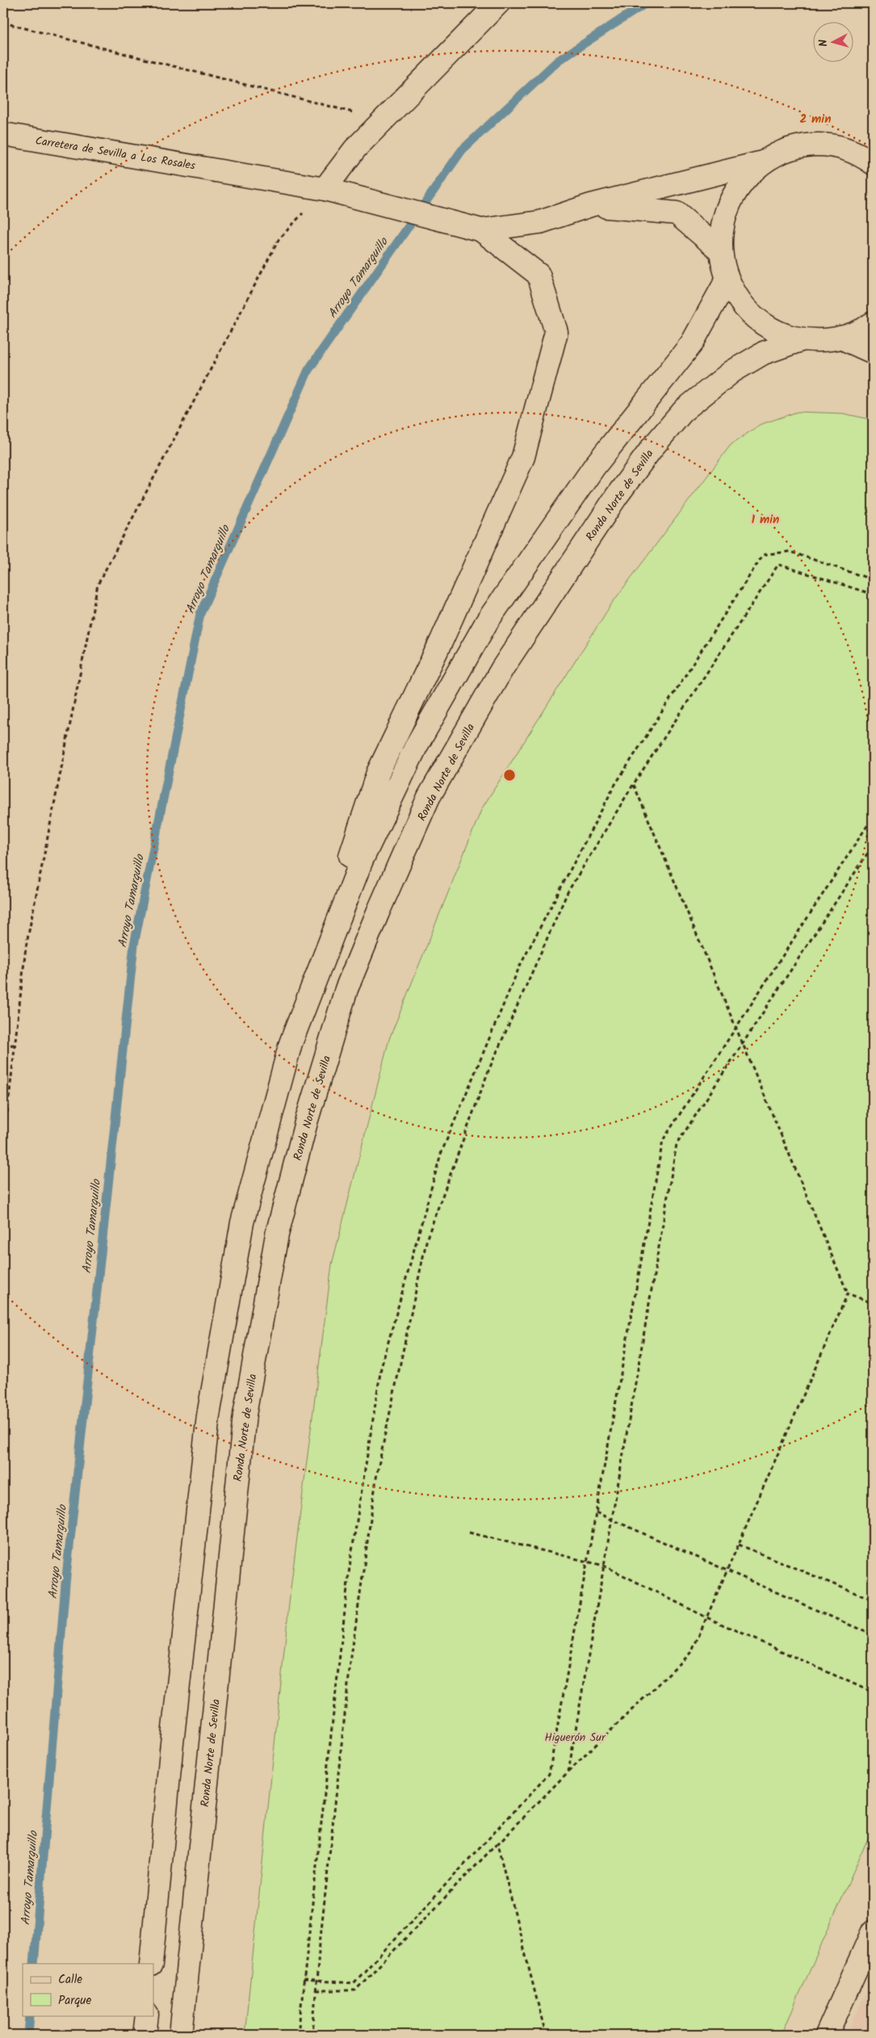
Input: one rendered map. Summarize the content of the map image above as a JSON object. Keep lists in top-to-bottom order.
{
  "streets": {
    "main road": ["Carretera de Sevilla a Los Rosales", "Ronda Norte de Sevilla"]
  },
  "water": ["Arroyo Tamarguillo"],
  "parks": ["Higuerón Sur"],
  "legend": ["Calle", "Parque"],
  "north": "left",
  "rings": ["2 min", "1 min"]
}
